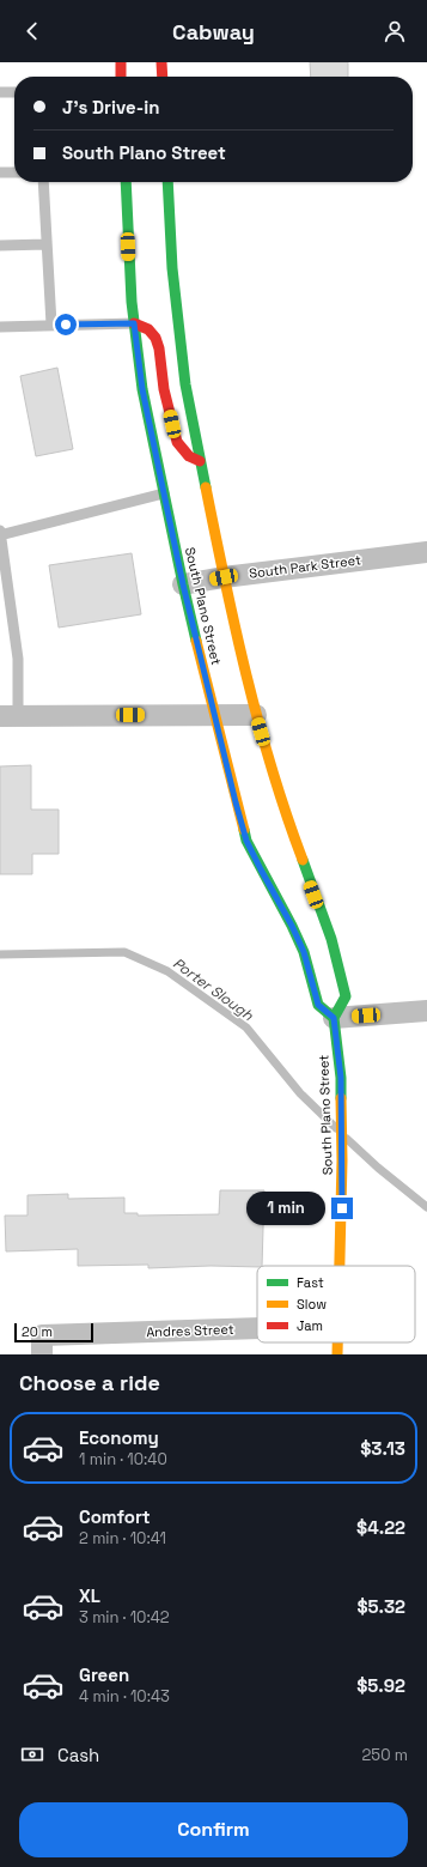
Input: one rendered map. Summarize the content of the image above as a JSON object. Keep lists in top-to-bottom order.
{
  "streets": {
    "main road": ["South Plano Street"],
    "street": ["South Park Street", "Andres Street"]
  },
  "crossings": [
    ["South Park Street", "South Plano Street"]
  ],
  "water": ["Porter Slough"],
  "legend": ["Fast", "Slow", "Jam"],
  "scale_bar": "20 m",
  "page": {
    "header": "Cabway",
    "banner": ["J's Drive-in", "South Plano Street"],
    "bubble": "1 min",
    "scale": "20 m",
    "heading": "Choose a ride",
    "list": [
      {
        "name": "Economy",
        "note": "1 min · 10:40",
        "value": "$3.13"
      },
      {
        "name": "Comfort",
        "note": "2 min · 10:41",
        "value": "$4.22"
      },
      {
        "name": "XL",
        "note": "3 min · 10:42",
        "value": "$5.32"
      },
      {
        "name": "Green",
        "note": "4 min · 10:43",
        "value": "$5.92"
      }
    ],
    "pay": ["Cash", "250 m"],
    "buttons": "Confirm"
  }
}
